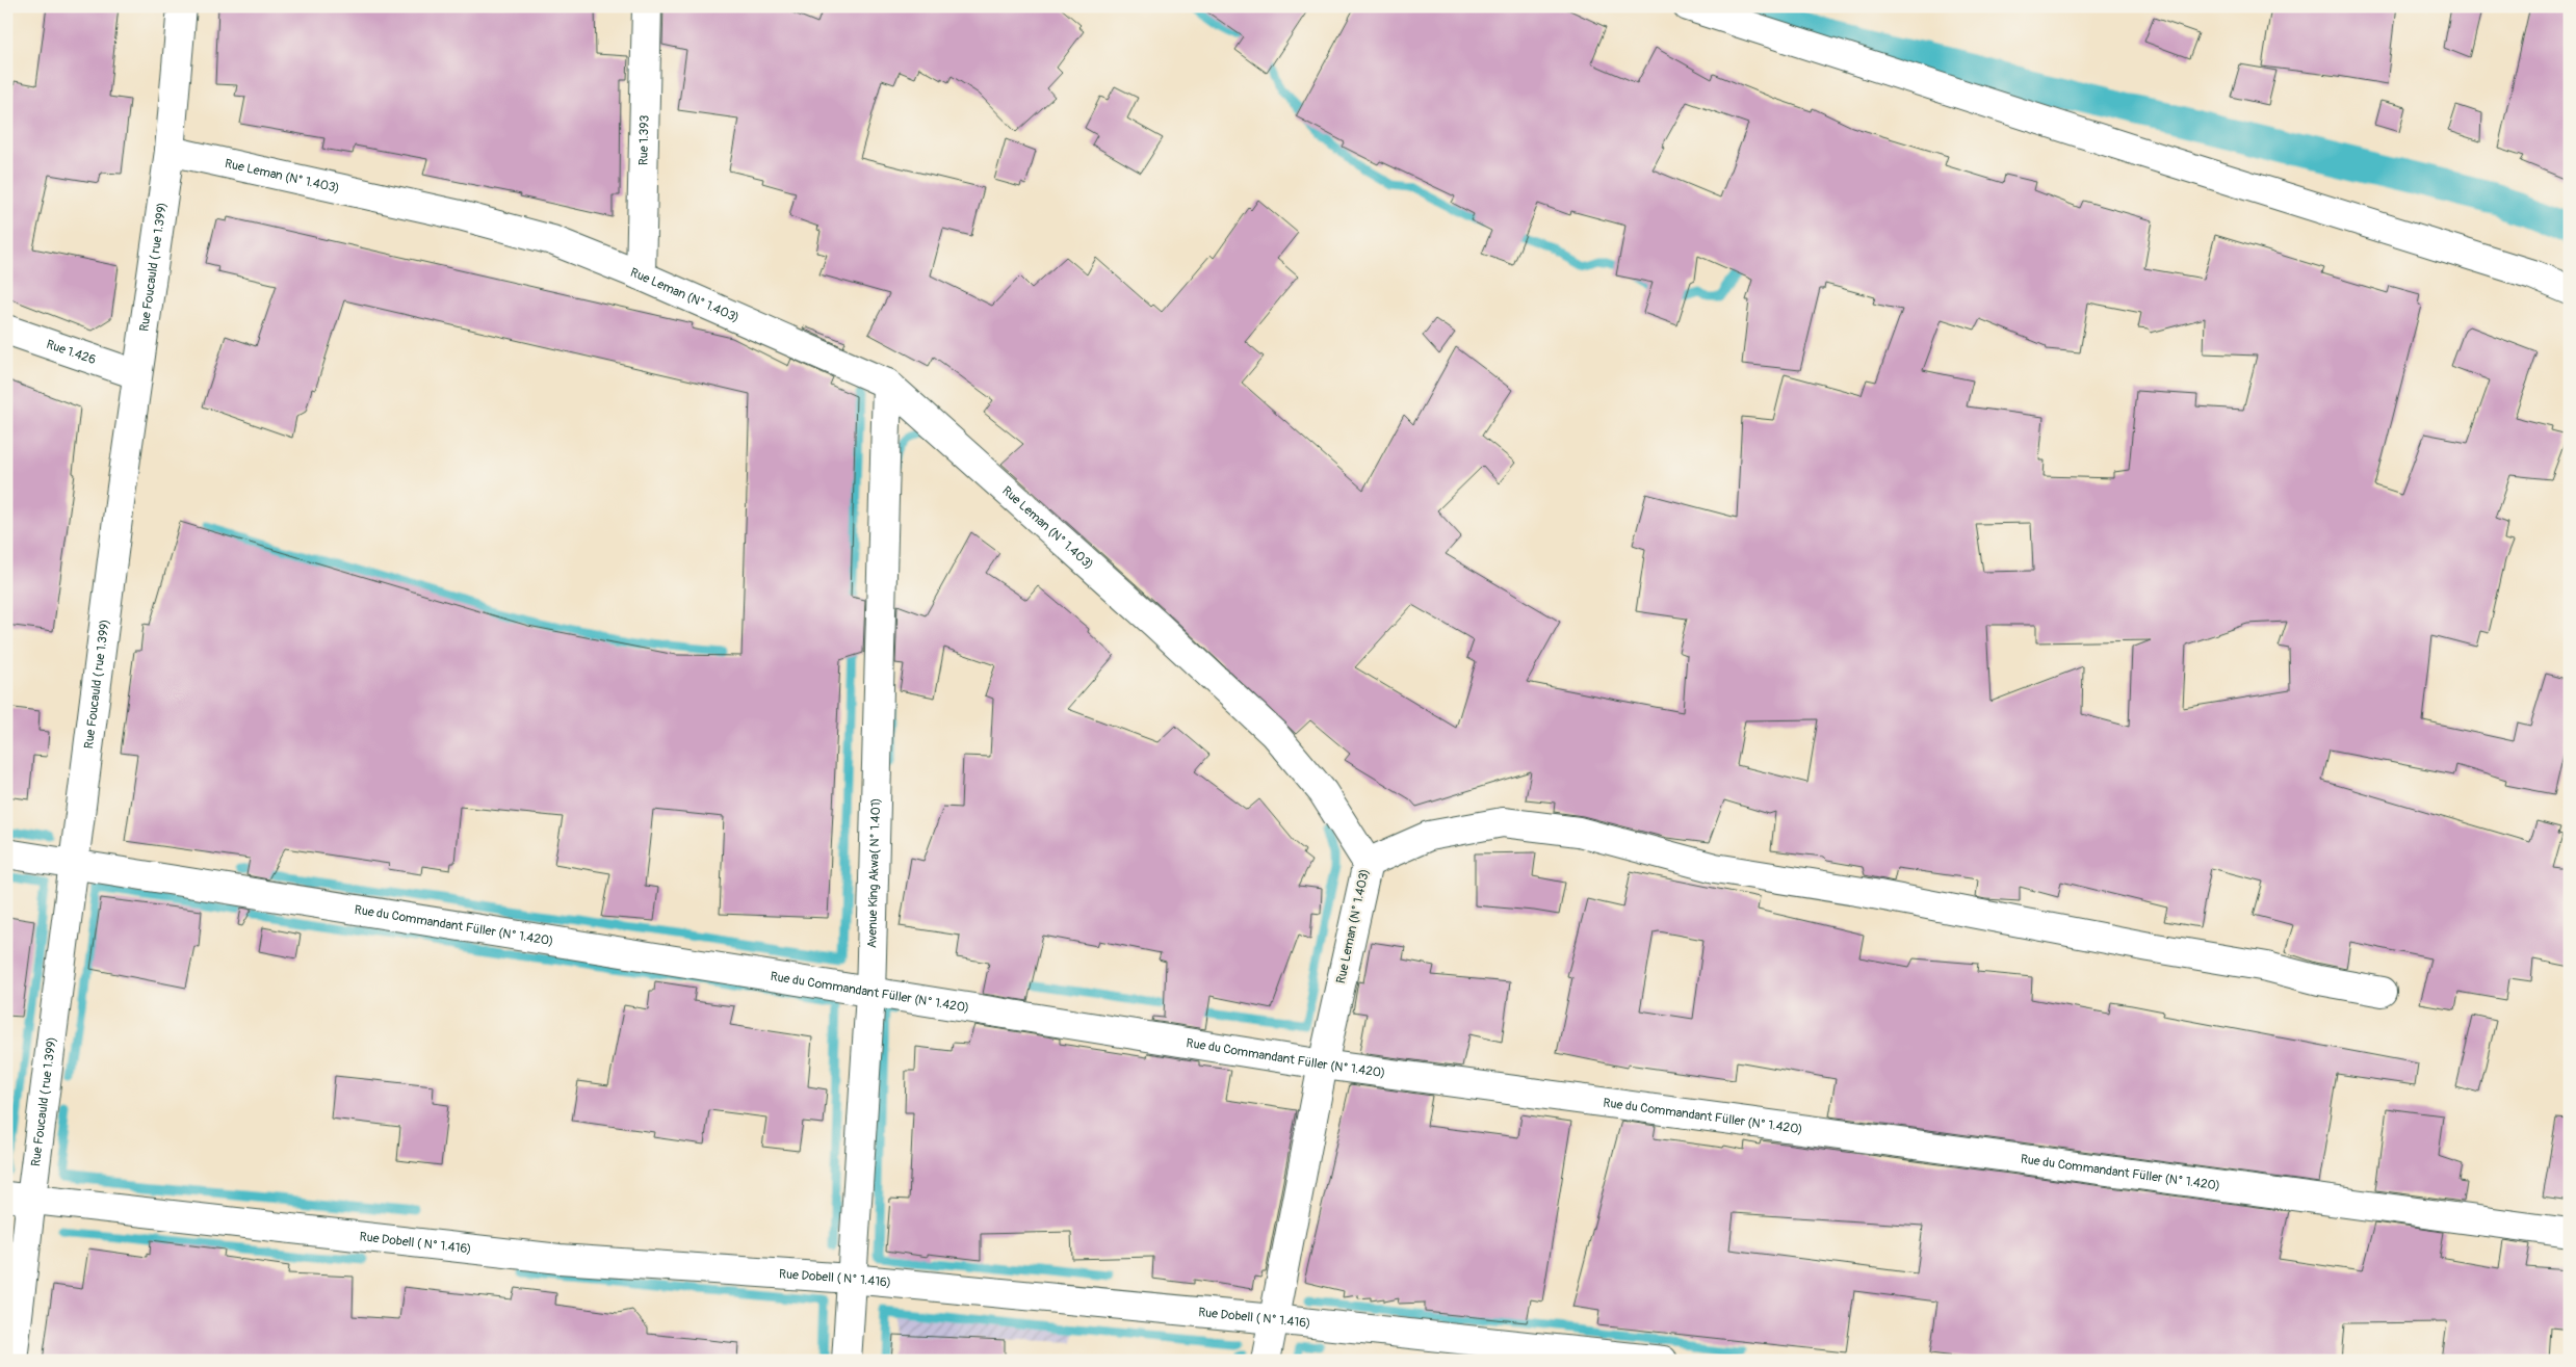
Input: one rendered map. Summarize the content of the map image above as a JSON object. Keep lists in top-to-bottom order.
{
  "streets": {
    "street": [
      "Rue 1.393",
      "Rue Leman (N° 1.403)",
      "Rue Foucauld ( rue 1.399)",
      "Rue 1.426",
      "Avenue King Akwa( N° 1.401)",
      "Rue du Commandant Füller (N° 1.420)",
      "Rue Dobell ( N° 1.416)"
    ]
  },
  "crossings": [
    ["Rue 1.393", "Rue Leman (N° 1.403)"],
    ["Rue Leman (N° 1.403)", "Rue Foucauld ( rue 1.399)"],
    ["Rue Leman (N° 1.403)", "Avenue King Akwa( N° 1.401)"],
    ["Rue Leman (N° 1.403)", "Rue du Commandant Füller (N° 1.420)"],
    ["Rue Leman (N° 1.403)", "Rue Dobell ( N° 1.416)"],
    ["Rue Foucauld ( rue 1.399)", "Rue 1.426"],
    ["Rue Foucauld ( rue 1.399)", "Rue du Commandant Füller (N° 1.420)"],
    ["Rue Foucauld ( rue 1.399)", "Rue Dobell ( N° 1.416)"],
    ["Avenue King Akwa( N° 1.401)", "Rue du Commandant Füller (N° 1.420)"],
    ["Avenue King Akwa( N° 1.401)", "Rue Dobell ( N° 1.416)"]
  ]
}
